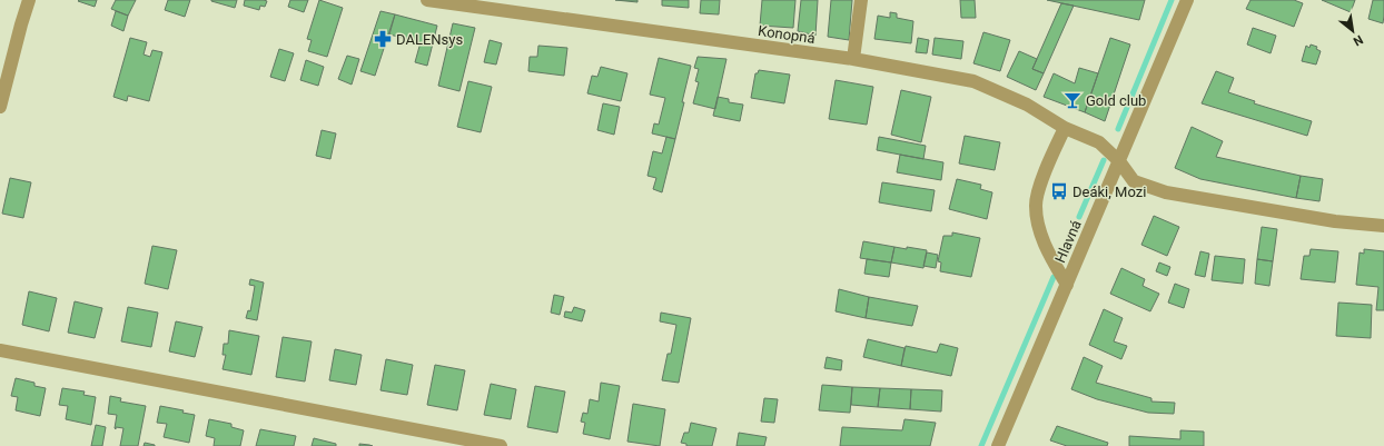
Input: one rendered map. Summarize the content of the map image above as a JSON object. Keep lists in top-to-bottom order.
{
  "streets": {
    "street": ["Konopná", "Hlavná"]
  },
  "crossings": [
    ["Konopná", "Hlavná"]
  ],
  "places": {
    "pharmacy": ["DALENsys"],
    "bar": ["Gold club"],
    "bus stop": ["Deáki, Mozi"]
  },
  "north": "bottom right"
}
